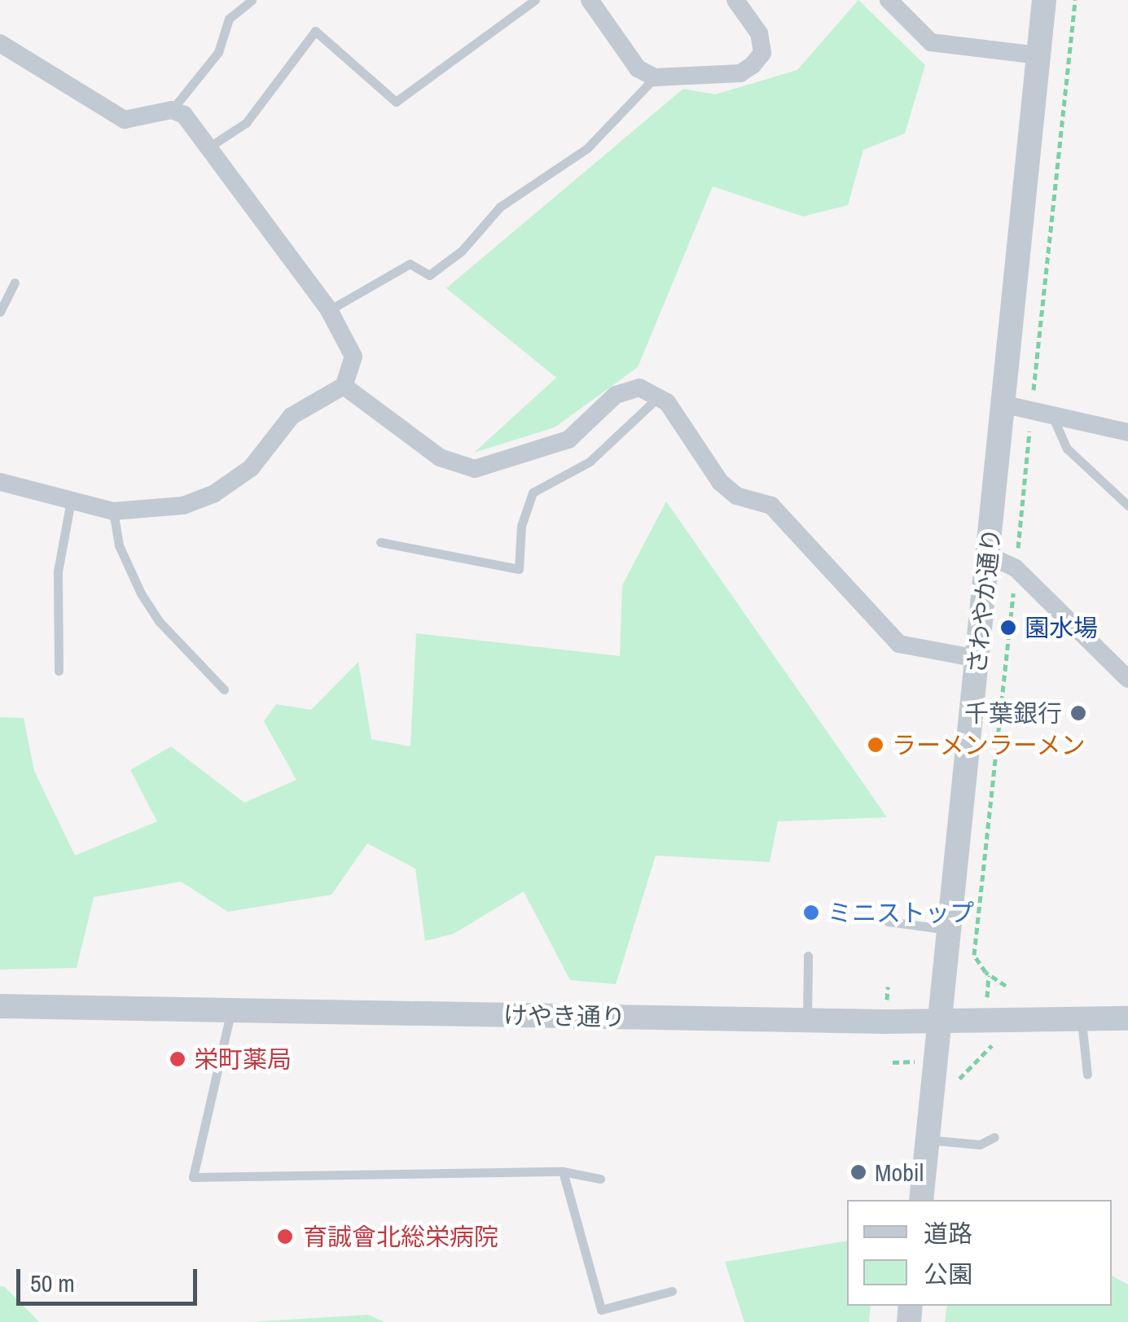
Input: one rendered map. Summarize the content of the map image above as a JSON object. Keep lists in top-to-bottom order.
{
  "streets": {
    "street": ["さわやか通り", "けやき通り"]
  },
  "crossings": [
    ["さわやか通り", "けやき通り"]
  ],
  "places": [
    "園水場",
    "千葉銀行",
    "ラーメンラーメン",
    "ミニストップ",
    "栄町薬局",
    "Mobil",
    "育誠會北総栄病院"
  ],
  "legend": ["道路", "公園"],
  "scale_bar": "50 m"
}
